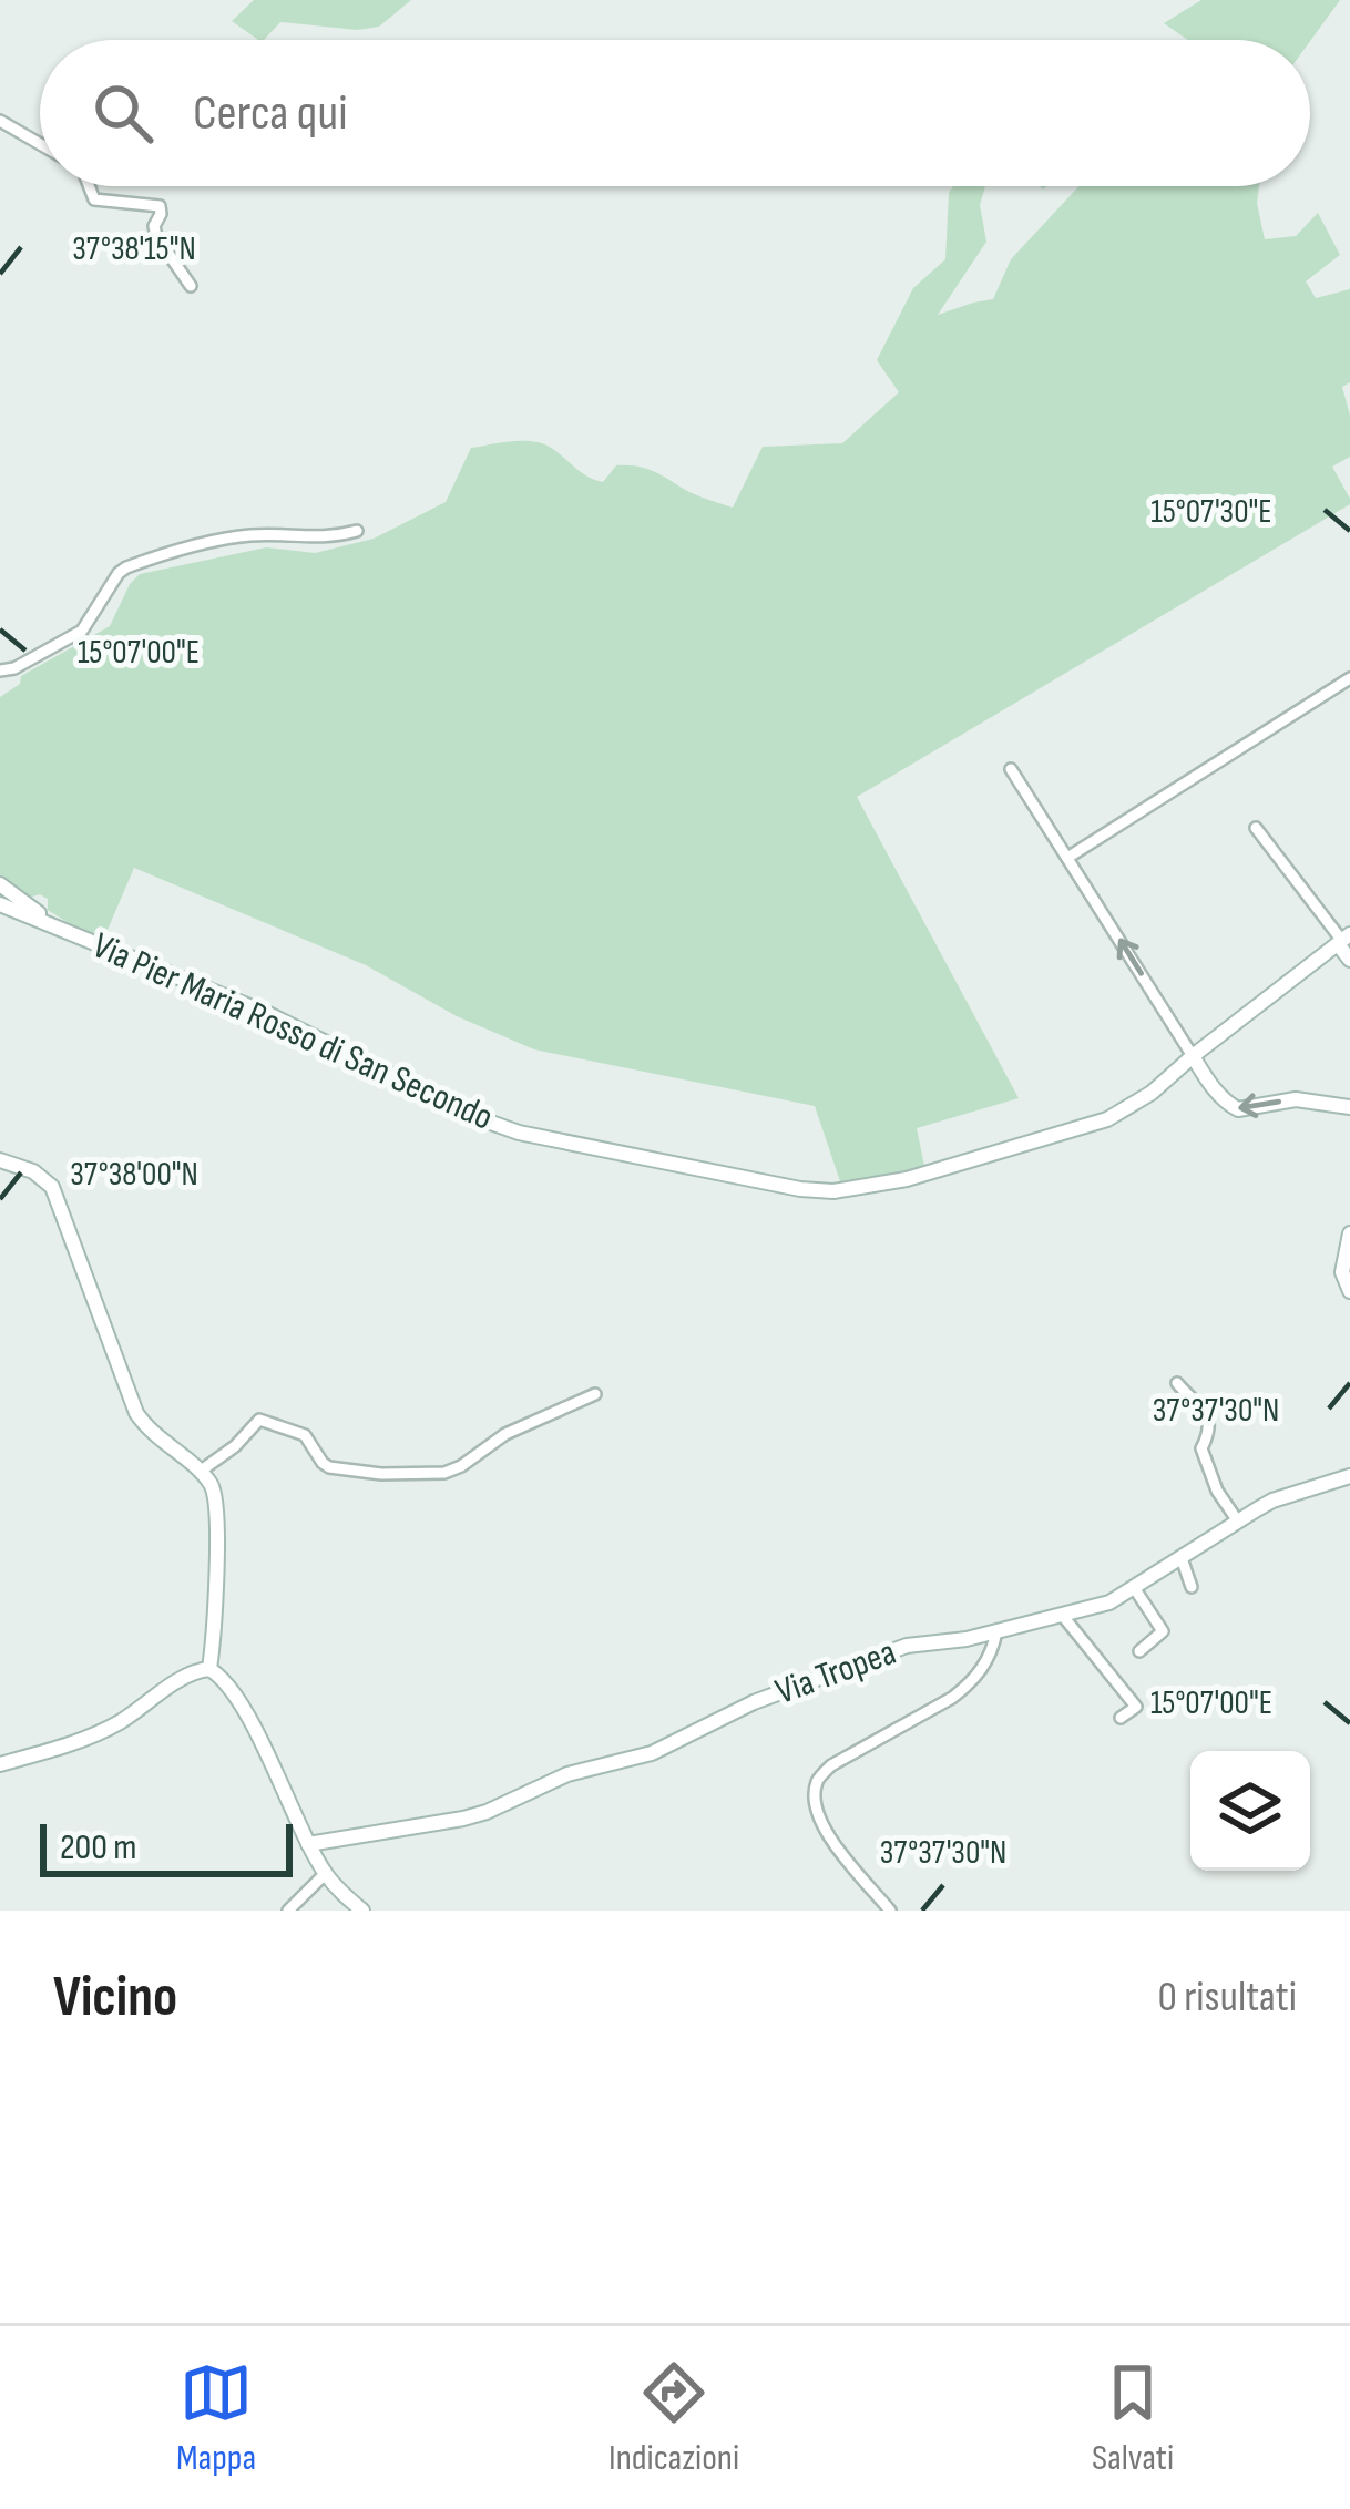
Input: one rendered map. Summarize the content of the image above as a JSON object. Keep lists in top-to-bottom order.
{
  "streets": {
    "street": ["Via Pier Maria Rosso di San Secondo", "Via Tropea"]
  },
  "scale_bar": "200 m",
  "page": {
    "search": "Cerca qui",
    "scale": "200 m",
    "heading": ["Vicino", "0 risultati"],
    "nav": ["Mappa", "Indicazioni", "Salvati"]
  },
  "coordinates": [
    "37°38'15\"N",
    "15°07'30\"E",
    "15°07'00\"E",
    "37°38'00\"N",
    "37°37'30\"N"
  ]
}
